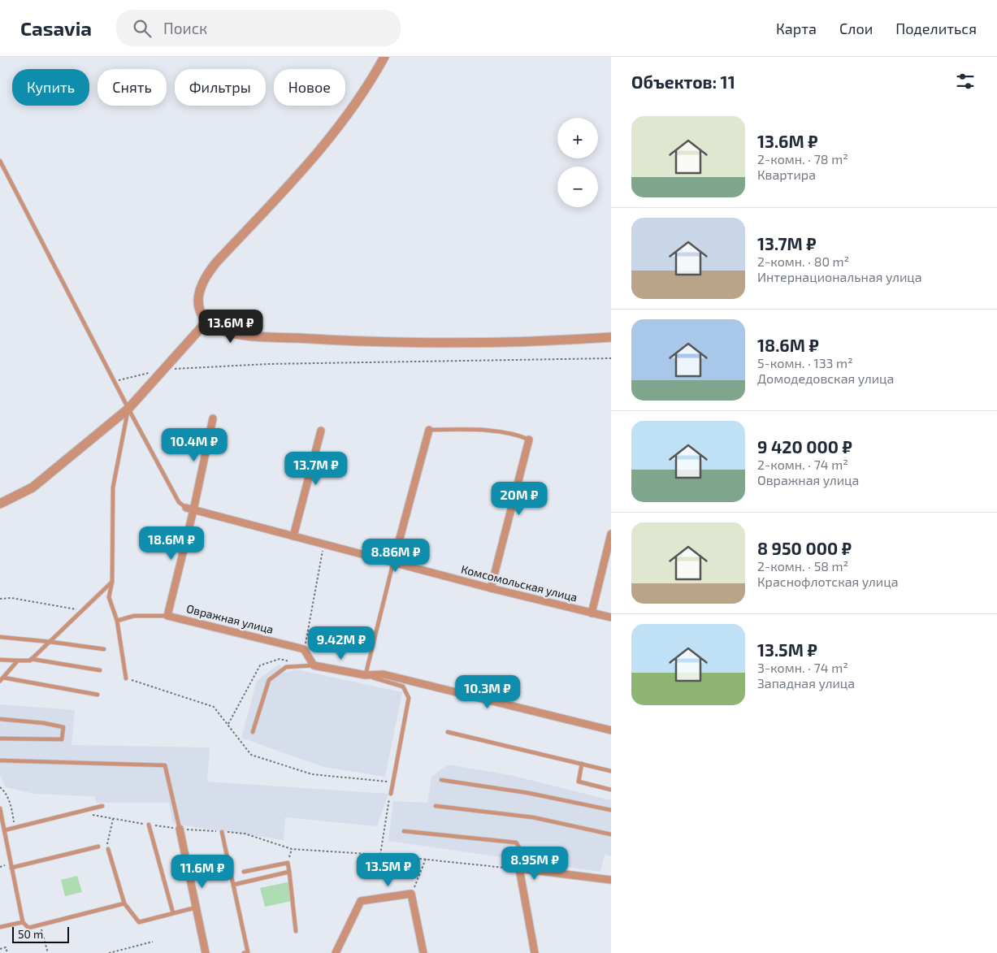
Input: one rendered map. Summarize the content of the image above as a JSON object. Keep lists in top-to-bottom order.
{
  "streets": {
    "street": ["Комсомольская улица", "Овражная улица"]
  },
  "scale_bar": "50 m",
  "page": {
    "header": "Casavia",
    "search": "Поиск",
    "nav": ["Карта", "Слои", "Поделиться"],
    "heading": "Объектов: 11",
    "chip": [
      "Купить",
      "Снять",
      "Фильтры",
      "Новое"
    ],
    "list": [
      {
        "name": "13.6M ₽",
        "note": "2-комн. · 78 m² · Квартира"
      },
      {
        "name": "13.7M ₽",
        "note": "2-комн. · 80 m² · Интернациональная улица"
      },
      {
        "name": "18.6M ₽",
        "note": "5-комн. · 133 m² · Домодедовская улица"
      },
      {
        "name": "9 420 000 ₽",
        "note": "2-комн. · 74 m² · Овражная улица"
      },
      {
        "name": "8 950 000 ₽",
        "note": "2-комн. · 58 m² · Краснофлотская улица"
      },
      {
        "name": "13.5M ₽",
        "note": "3-комн. · 74 m² · Западная улица"
      }
    ],
    "map_buttons": ["+", "−"],
    "price": [
      "13.6M ₽",
      "10.4M ₽",
      "13.7M ₽",
      "20M ₽",
      "18.6M ₽",
      "8.86M ₽",
      "9.42M ₽",
      "10.3M ₽",
      "8.95M ₽",
      "13.5M ₽",
      "11.6M ₽"
    ],
    "scale": "50 m"
  }
}
